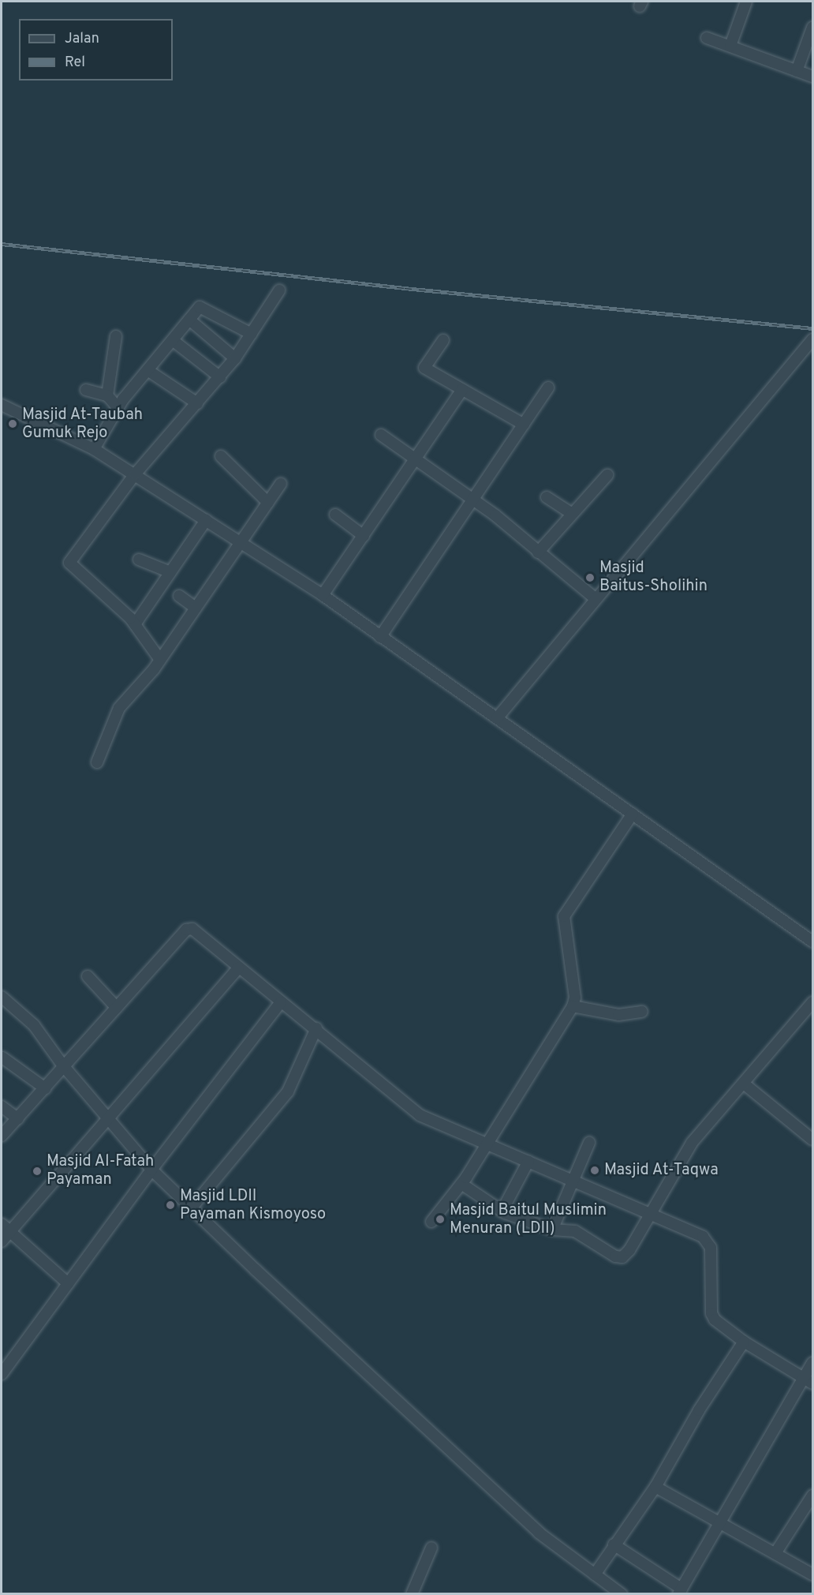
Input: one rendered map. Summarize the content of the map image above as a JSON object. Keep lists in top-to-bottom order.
{
  "places": [
    "Masjid At-Taubah Gumuk Rejo",
    "Masjid Baitus-Sholihin",
    "Masjid At-Taqwa",
    "Masjid Al-Fatah Payaman",
    "Masjid LDII Payaman Kismoyoso",
    "Masjid Baitul Muslimin Menuran (LDII)"
  ],
  "legend": ["Jalan", "Rel"]
}
